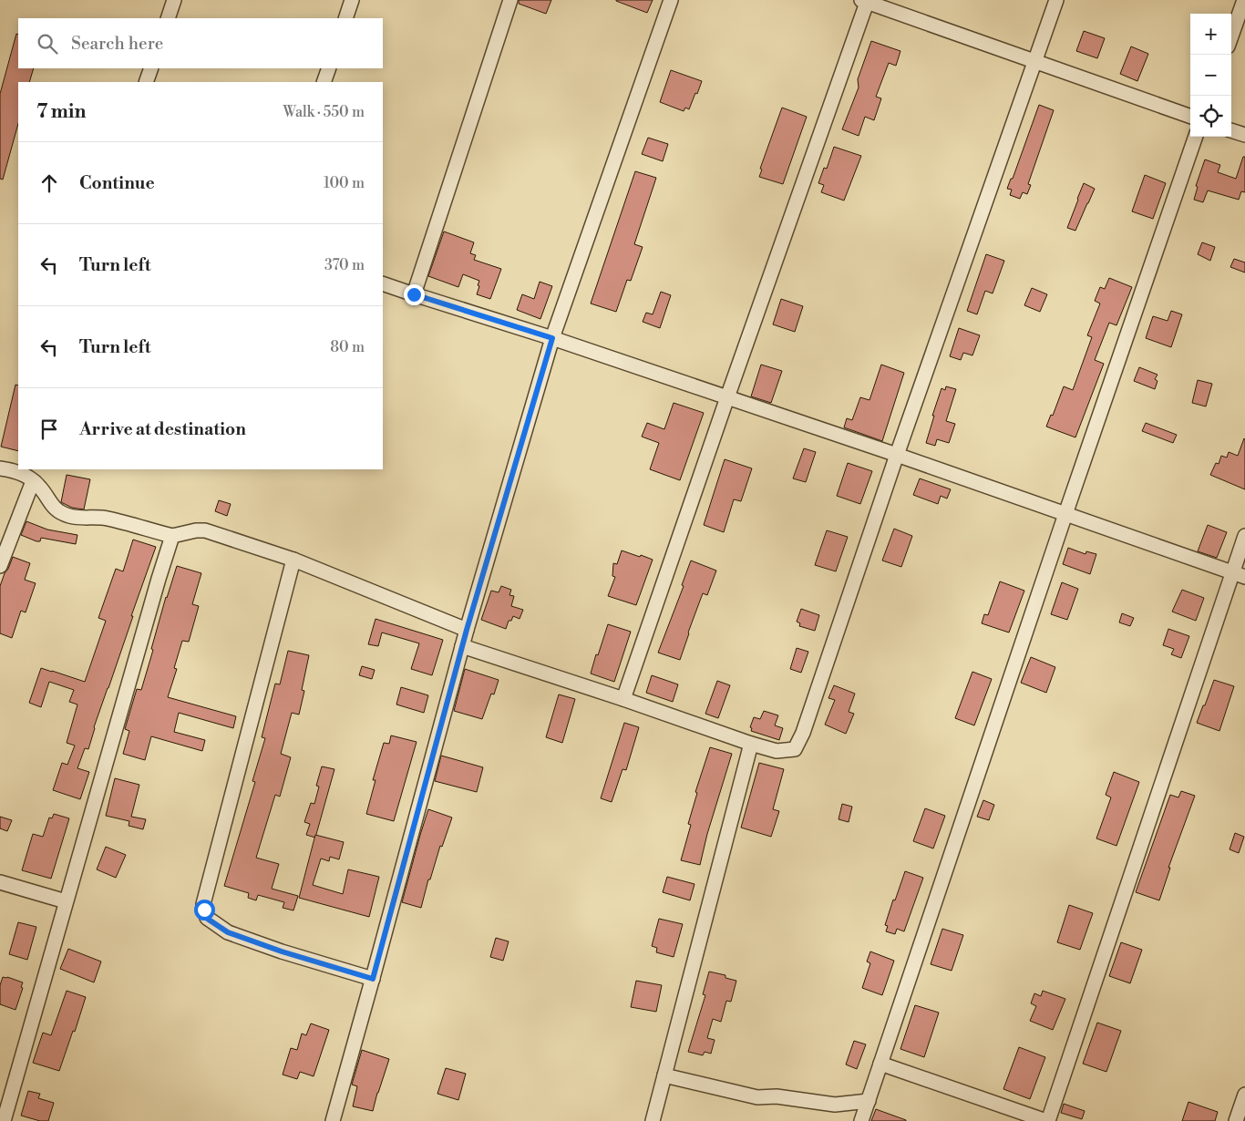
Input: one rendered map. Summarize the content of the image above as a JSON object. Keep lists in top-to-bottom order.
{
  "page": {
    "map_buttons": ["+", "−"],
    "search": "Search here",
    "heading": ["7 min", "Walk · 550 m"],
    "list": [
      ["Continue", "100 m"],
      ["Turn left", "370 m"],
      ["Turn left", "80 m"],
      "Arrive at destination"
    ]
  }
}
